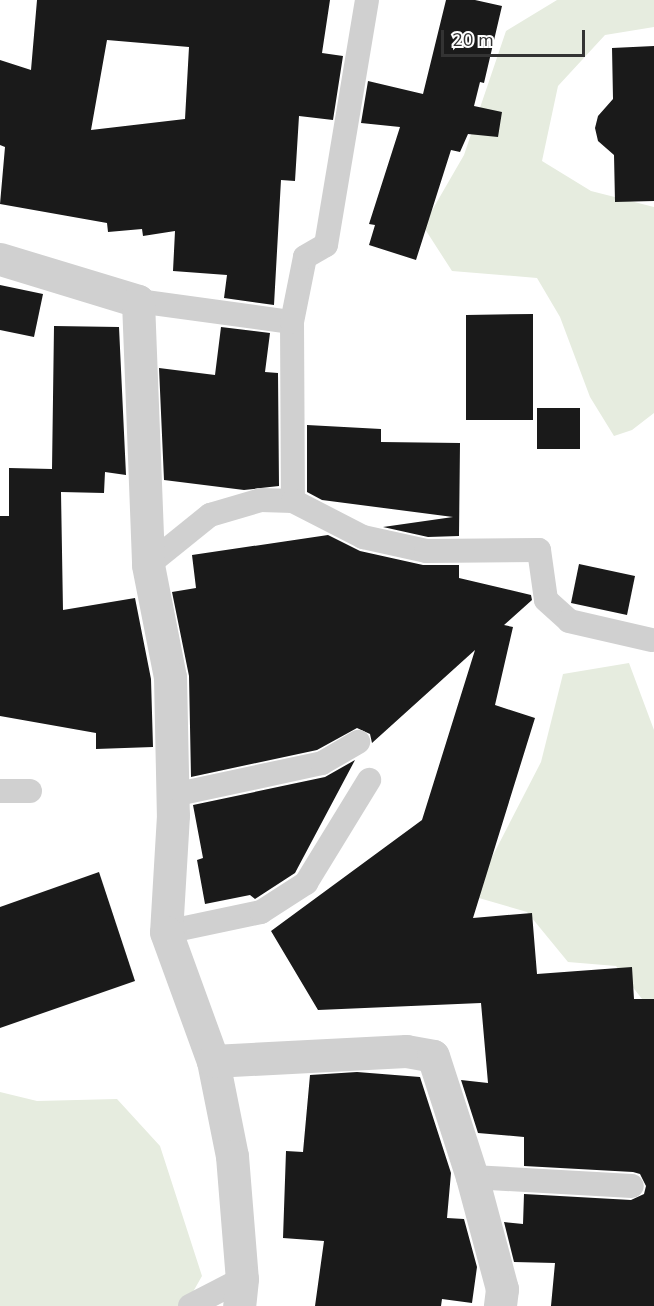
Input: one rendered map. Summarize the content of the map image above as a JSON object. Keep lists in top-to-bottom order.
{
  "scale_bar": "20 m"
}
